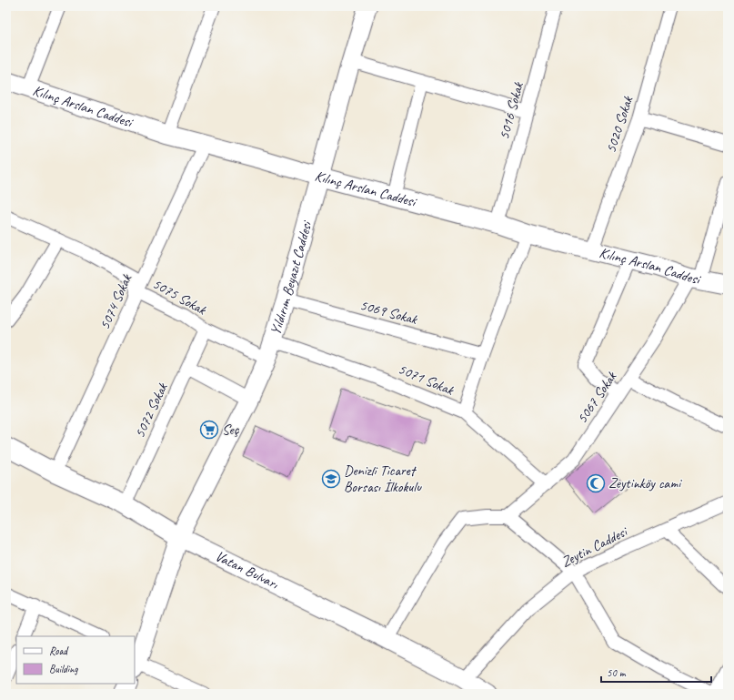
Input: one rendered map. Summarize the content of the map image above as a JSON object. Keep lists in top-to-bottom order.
{
  "streets": {
    "street": [
      "Kılınç Arslan Caddesi",
      "5016 Sokak",
      "5020 Sokak",
      "Yıldırım Beyazıt Caddesi",
      "5075 Sokak",
      "5074 Sokak",
      "5069 Sokak",
      "5071 Sokak",
      "5067 Sokak",
      "5072 Sokak",
      "Zeytin Caddesi",
      "Vatan Bulvarı"
    ]
  },
  "crossings": [
    ["Kılınç Arslan Caddesi", "5016 Sokak"],
    ["Kılınç Arslan Caddesi", "5020 Sokak"],
    ["Kılınç Arslan Caddesi", "Yıldırım Beyazıt Caddesi"],
    ["Kılınç Arslan Caddesi", "5074 Sokak"],
    ["Kılınç Arslan Caddesi", "5067 Sokak"],
    ["Yıldırım Beyazıt Caddesi", "5075 Sokak"],
    ["Yıldırım Beyazıt Caddesi", "5069 Sokak"],
    ["Yıldırım Beyazıt Caddesi", "5071 Sokak"],
    ["Yıldırım Beyazıt Caddesi", "Vatan Bulvarı"],
    ["5075 Sokak", "5074 Sokak"],
    ["5075 Sokak", "5072 Sokak"],
    ["5074 Sokak", "Vatan Bulvarı"],
    ["5071 Sokak", "5067 Sokak"],
    ["5072 Sokak", "Vatan Bulvarı"],
    ["Zeytin Caddesi", "Vatan Bulvarı"]
  ],
  "places": {
    "supermarket": ["Seç"],
    "school or university": ["Denizli Ticaret Borsası İlkokulu"],
    "mosque": ["Zeytinköy cami"]
  },
  "legend": ["Road", "Building"],
  "scale_bar": "50 m"
}
